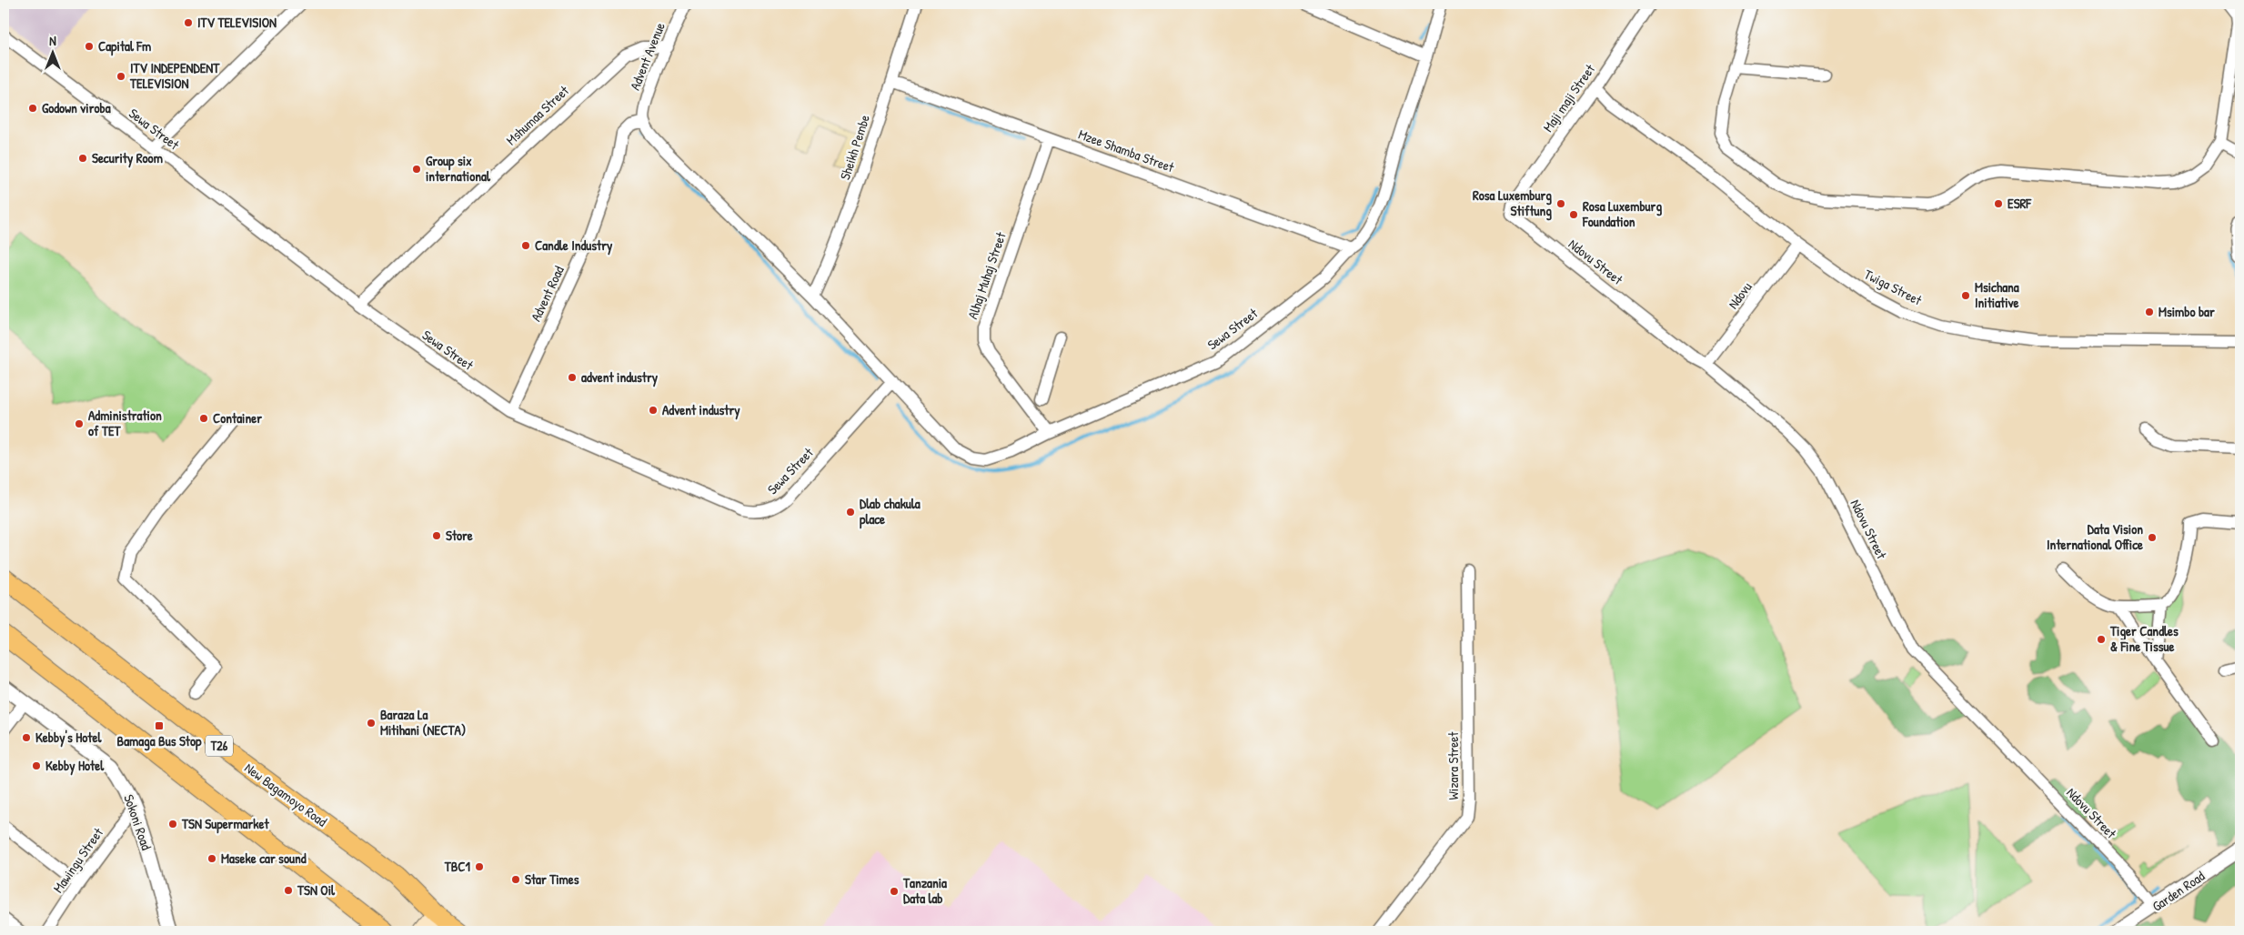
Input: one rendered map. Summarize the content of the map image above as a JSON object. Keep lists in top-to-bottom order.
{
  "streets": {
    "highway": ["T26", "New Bagamoyo Road"],
    "street": [
      "Advent Avenue",
      "Maji maji Street",
      "Mshumaa Street",
      "Sewa Street",
      "Sheikh Pembe",
      "Mzee Shamba Street",
      "Ndovu Street",
      "Alhaj Muhaj Street",
      "Twiga Street",
      "Advent Road",
      "Ndovu",
      "Wizara Street",
      "Sokoni Road",
      "Mawingu Street",
      "Garden Road"
    ]
  },
  "crossings": [
    ["Advent Avenue", "Mshumaa Street"],
    ["Advent Avenue", "Sewa Street"],
    ["Advent Avenue", "Advent Road"],
    ["Maji maji Street", "Ndovu Street"],
    ["Maji maji Street", "Twiga Street"],
    ["Mshumaa Street", "Sewa Street"],
    ["Sewa Street", "Sheikh Pembe"],
    ["Sewa Street", "Mzee Shamba Street"],
    ["Sewa Street", "Alhaj Muhaj Street"],
    ["Sewa Street", "Advent Road"],
    ["Sheikh Pembe", "Mzee Shamba Street"],
    ["Mzee Shamba Street", "Alhaj Muhaj Street"],
    ["Ndovu Street", "Ndovu"],
    ["Ndovu Street", "Garden Road"],
    ["Twiga Street", "Ndovu"],
    ["Sokoni Road", "Mawingu Street"]
  ],
  "places": {
    "other": [
      "ITV TELEVISION",
      "Capital Fm",
      "ITV INDEPENDENT TELEVISION",
      "Godown viroba",
      "Security Room",
      "Group six international",
      "Rosa Luxemburg Stiftung",
      "ESRF",
      "Rosa Luxemburg Foundation",
      "Candle Industry",
      "Msichana Initiative",
      "Msimbo bar",
      "advent industry",
      "Advent industry",
      "Container",
      "Administration of TET",
      "Dlab chakula place",
      "Store",
      "Data Vision International Office",
      "Tiger Candles & Fine Tissue",
      "Baraza La Mitihani (NECTA)",
      "Kebby's Hotel",
      "Kebby Hotel",
      "TSN Supermarket",
      "Maseke car sound",
      "TBC1",
      "Star Times",
      "TSN Oil",
      "Tanzania Data lab"
    ],
    "transit": ["Bamaga Bus Stop"]
  },
  "north": "top"
}
